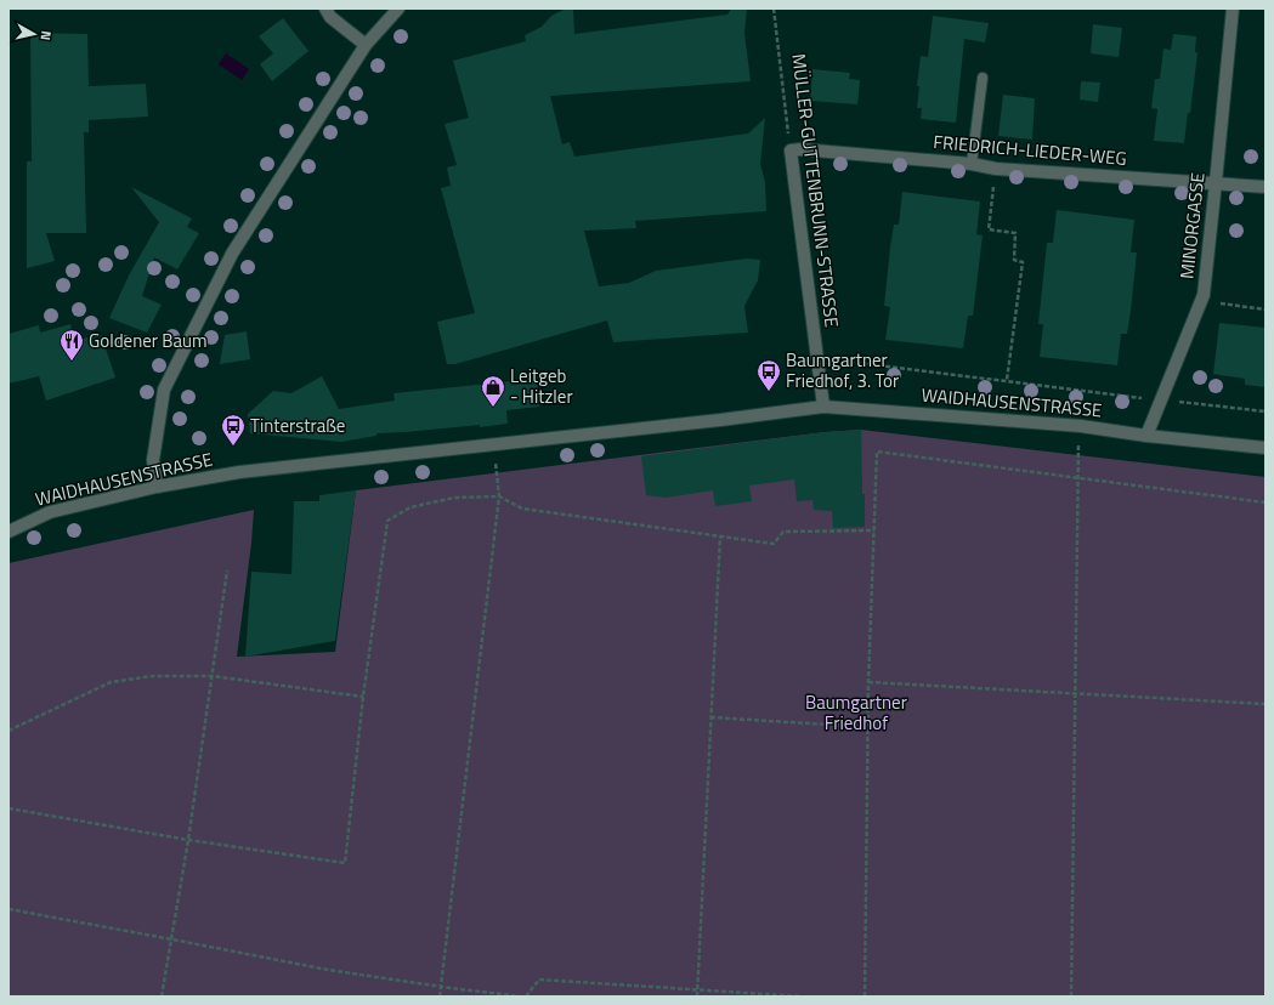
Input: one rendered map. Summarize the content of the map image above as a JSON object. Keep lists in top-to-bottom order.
{
  "streets": {
    "street": [
      "FRIEDRICH-LIEDER-WEG",
      "MÜLLER-GUTTENBRUNN-STRASSE",
      "MINORGASSE",
      "WAIDHAUSENSTRASSE"
    ]
  },
  "crossings": [
    ["FRIEDRICH-LIEDER-WEG", "MÜLLER-GUTTENBRUNN-STRASSE"],
    ["FRIEDRICH-LIEDER-WEG", "MINORGASSE"],
    ["MÜLLER-GUTTENBRUNN-STRASSE", "WAIDHAUSENSTRASSE"],
    ["MINORGASSE", "WAIDHAUSENSTRASSE"]
  ],
  "parks": ["Baumgartner Friedhof"],
  "places": {
    "restaurant": ["Goldener Baum"],
    "bus stop": ["Baumgartner Friedhof, 3. Tor", "Tinterstraße"],
    "shop": ["Leitgeb - Hitzler"]
  },
  "north": "right"
}
